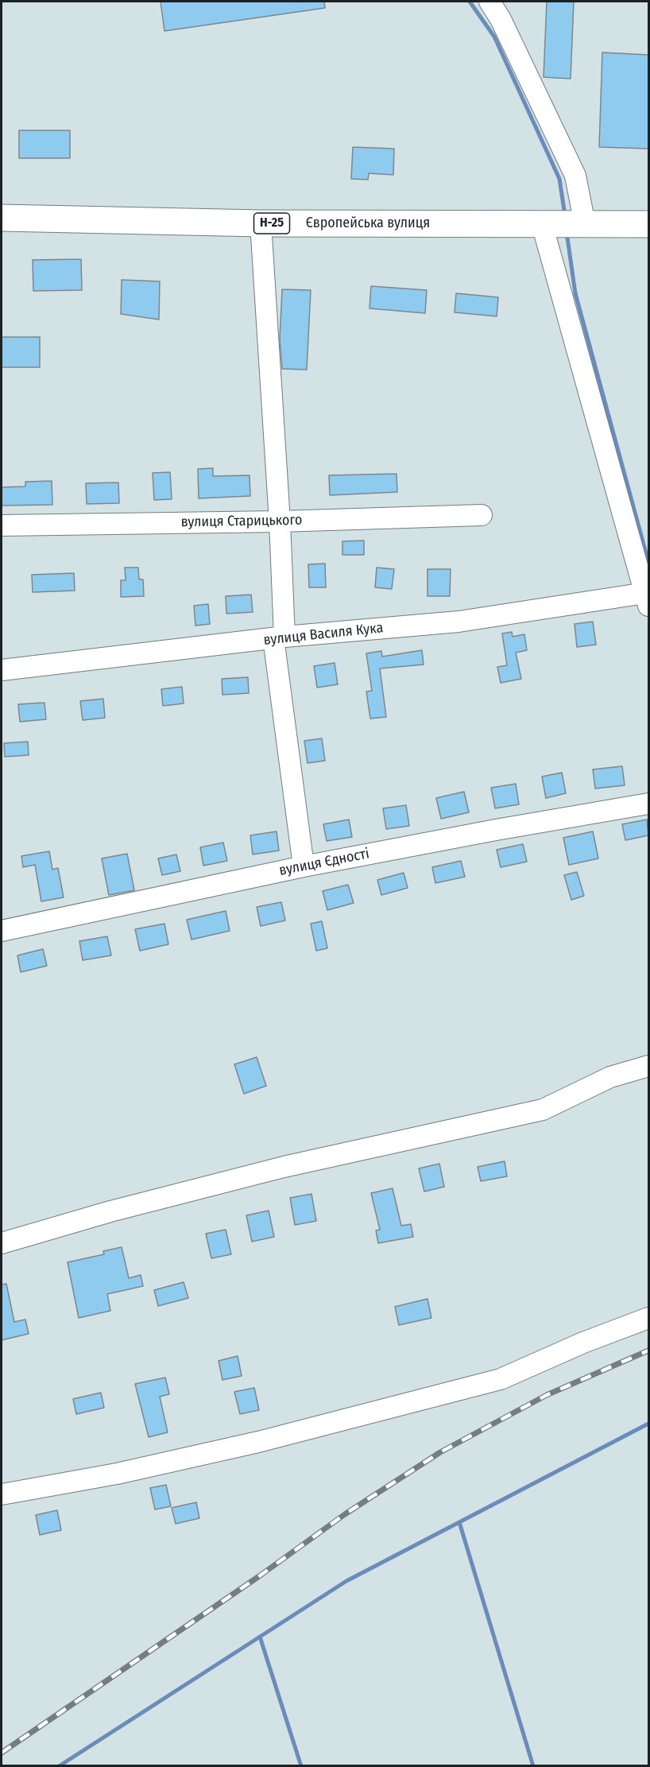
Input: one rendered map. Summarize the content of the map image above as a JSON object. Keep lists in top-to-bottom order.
{
  "streets": {
    "main road": ["Н-25", "Європейська вулиця"],
    "street": ["вулиця Старицького", "вулиця Василя Кука", "вулиця Єдності"]
  }
}
